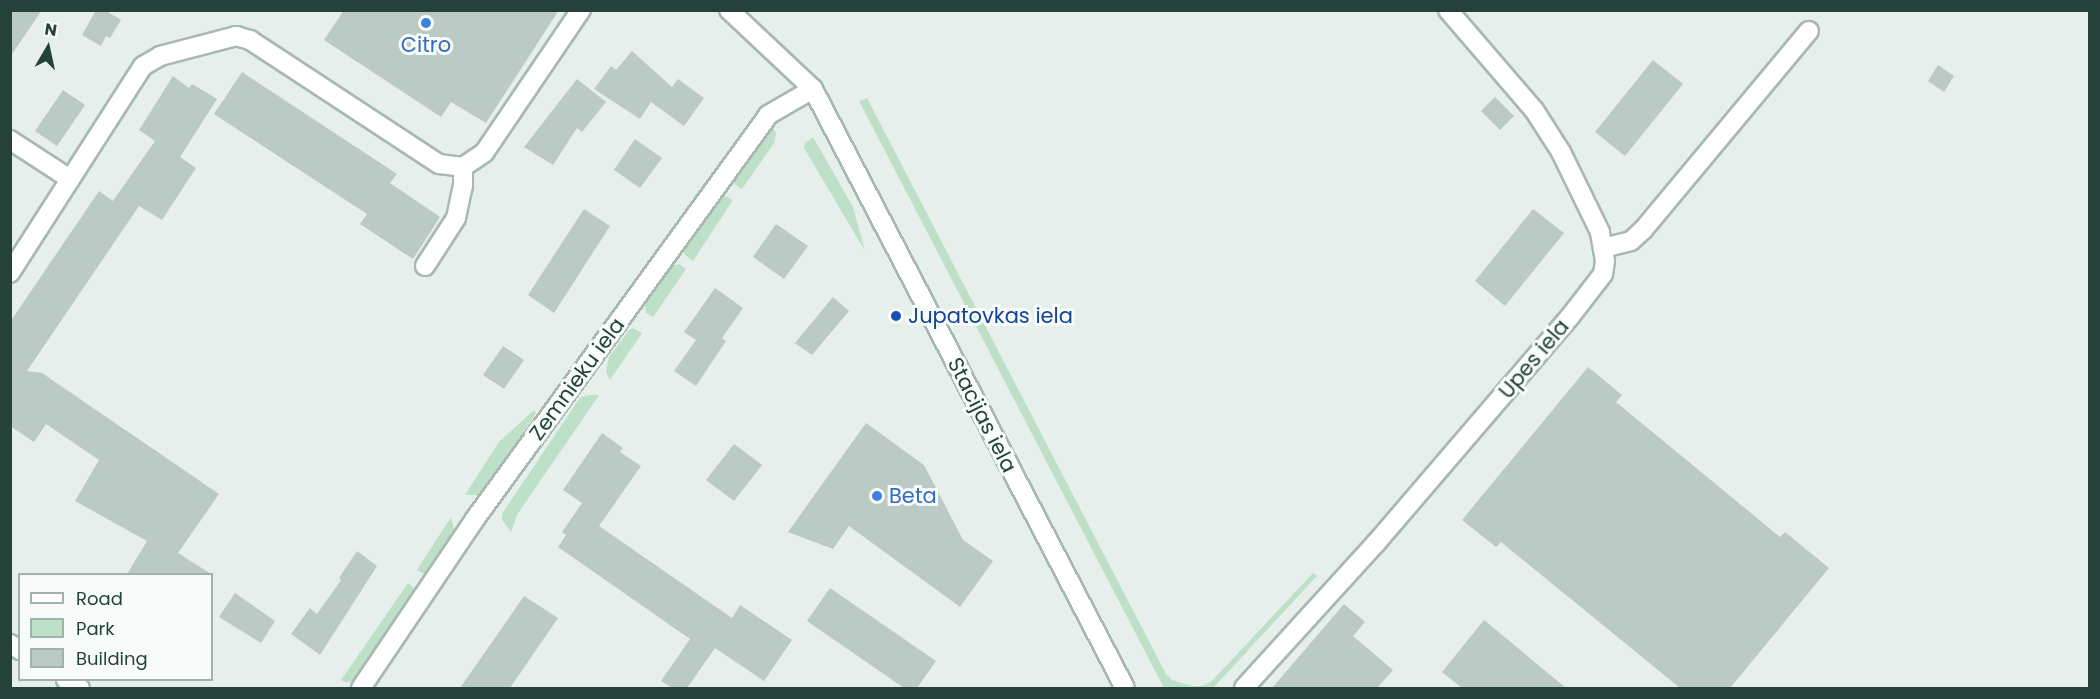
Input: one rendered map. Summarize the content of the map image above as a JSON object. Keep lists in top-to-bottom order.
{
  "streets": {
    "street": ["Upes iela", "Zemnieku iela", "Stacijas iela"]
  },
  "crossings": [
    ["Zemnieku iela", "Stacijas iela"]
  ],
  "places": ["Citro", "Jupatovkas iela", "Beta"],
  "legend": ["Road", "Park", "Building"],
  "north": "top"
}
